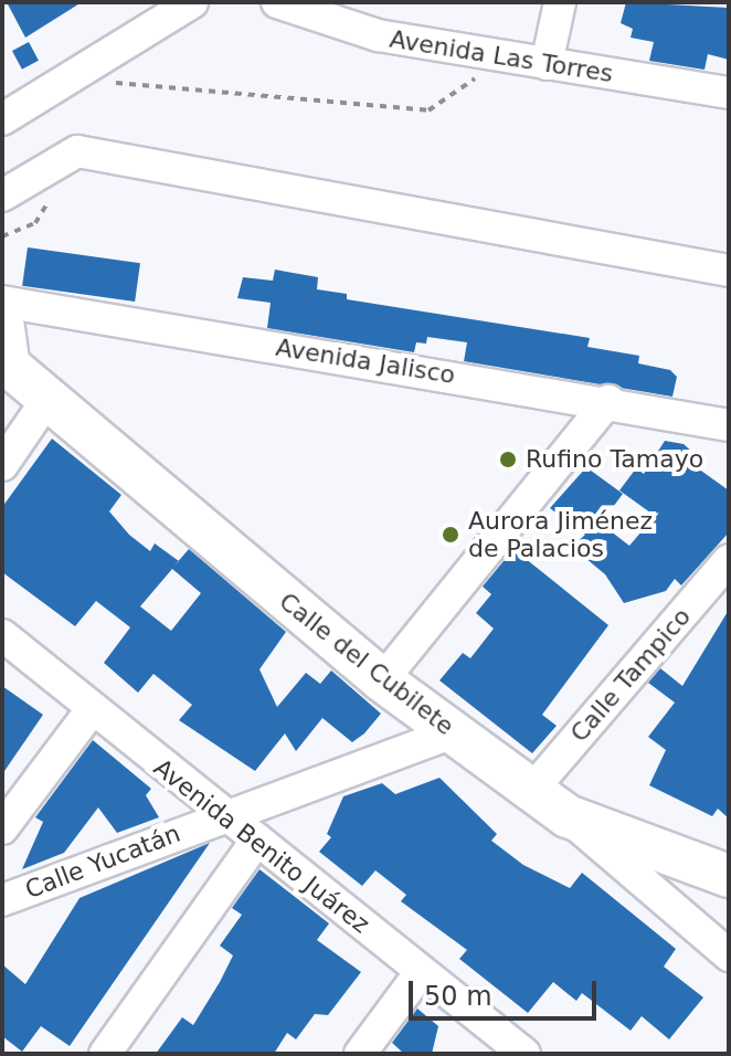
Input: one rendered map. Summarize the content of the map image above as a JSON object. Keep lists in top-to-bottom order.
{
  "streets": {
    "street": [
      "Avenida Las Torres",
      "Avenida Jalisco",
      "Calle del Cubilete",
      "Calle Tampico",
      "Avenida Benito Juárez",
      "Calle Yucatán"
    ]
  },
  "crossings": [
    ["Calle del Cubilete", "Calle Tampico"],
    ["Calle del Cubilete", "Calle Yucatán"],
    ["Avenida Benito Juárez", "Calle Yucatán"]
  ],
  "places": ["Rufino Tamayo", "Aurora Jiménez de Palacios"],
  "scale_bar": "50 m"
}
